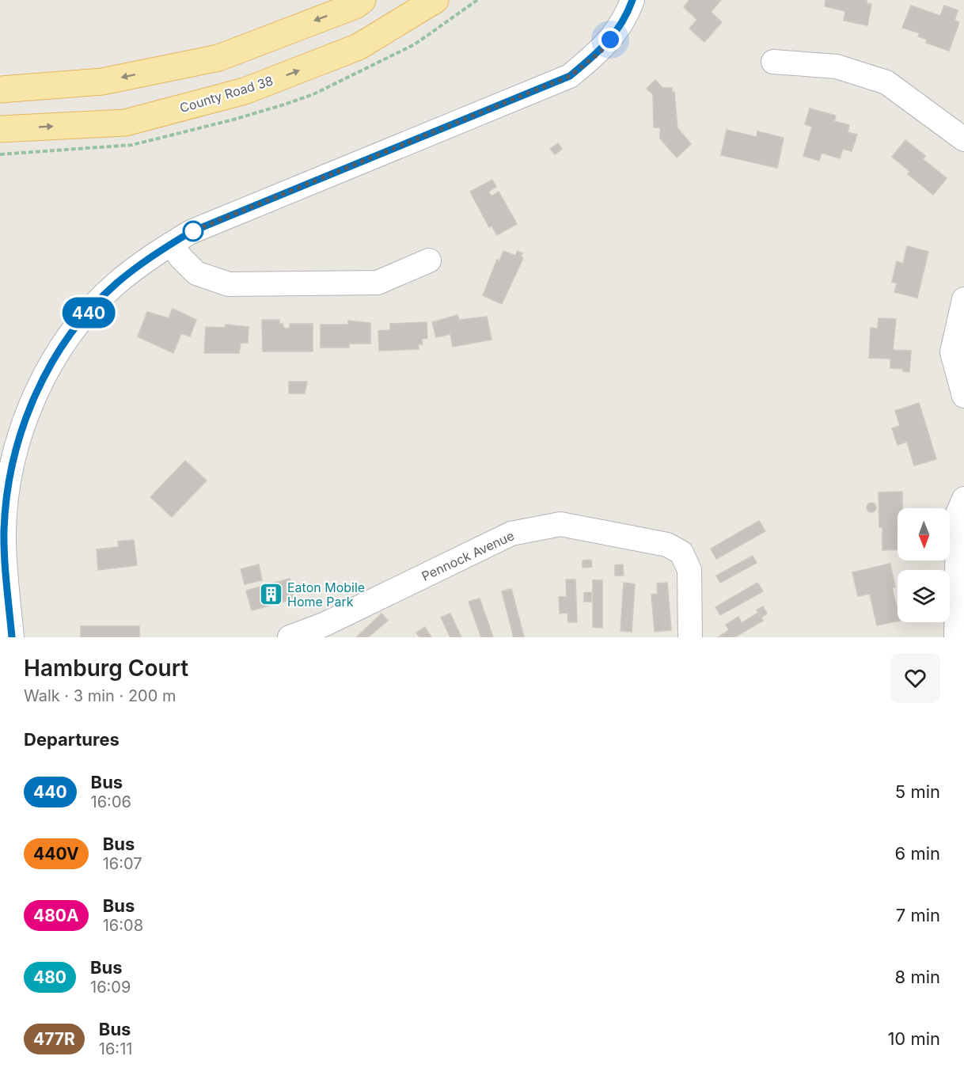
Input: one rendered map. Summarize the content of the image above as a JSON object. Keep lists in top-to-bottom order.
{
  "streets": {
    "main road": ["County Road 38"],
    "street": ["Pennock Avenue"]
  },
  "places": {
    "building": ["Eaton Mobile Home Park"]
  },
  "lines": ["bus line 440"],
  "north": "bottom",
  "page": {
    "on_map": "440",
    "heading": [
      ["Hamburg Court", "Walk · 3 min · 200 m"],
      "Departures"
    ],
    "list": [
      {
        "mark": "440",
        "name": "Bus",
        "note": "16:06",
        "value": "5 min"
      },
      {
        "mark": "440V",
        "name": "Bus",
        "note": "16:07",
        "value": "6 min"
      },
      {
        "mark": "480A",
        "name": "Bus",
        "note": "16:08",
        "value": "7 min"
      },
      {
        "mark": "480",
        "name": "Bus",
        "note": "16:09",
        "value": "8 min"
      },
      {
        "mark": "477R",
        "name": "Bus",
        "note": "16:11",
        "value": "10 min"
      }
    ]
  }
}
